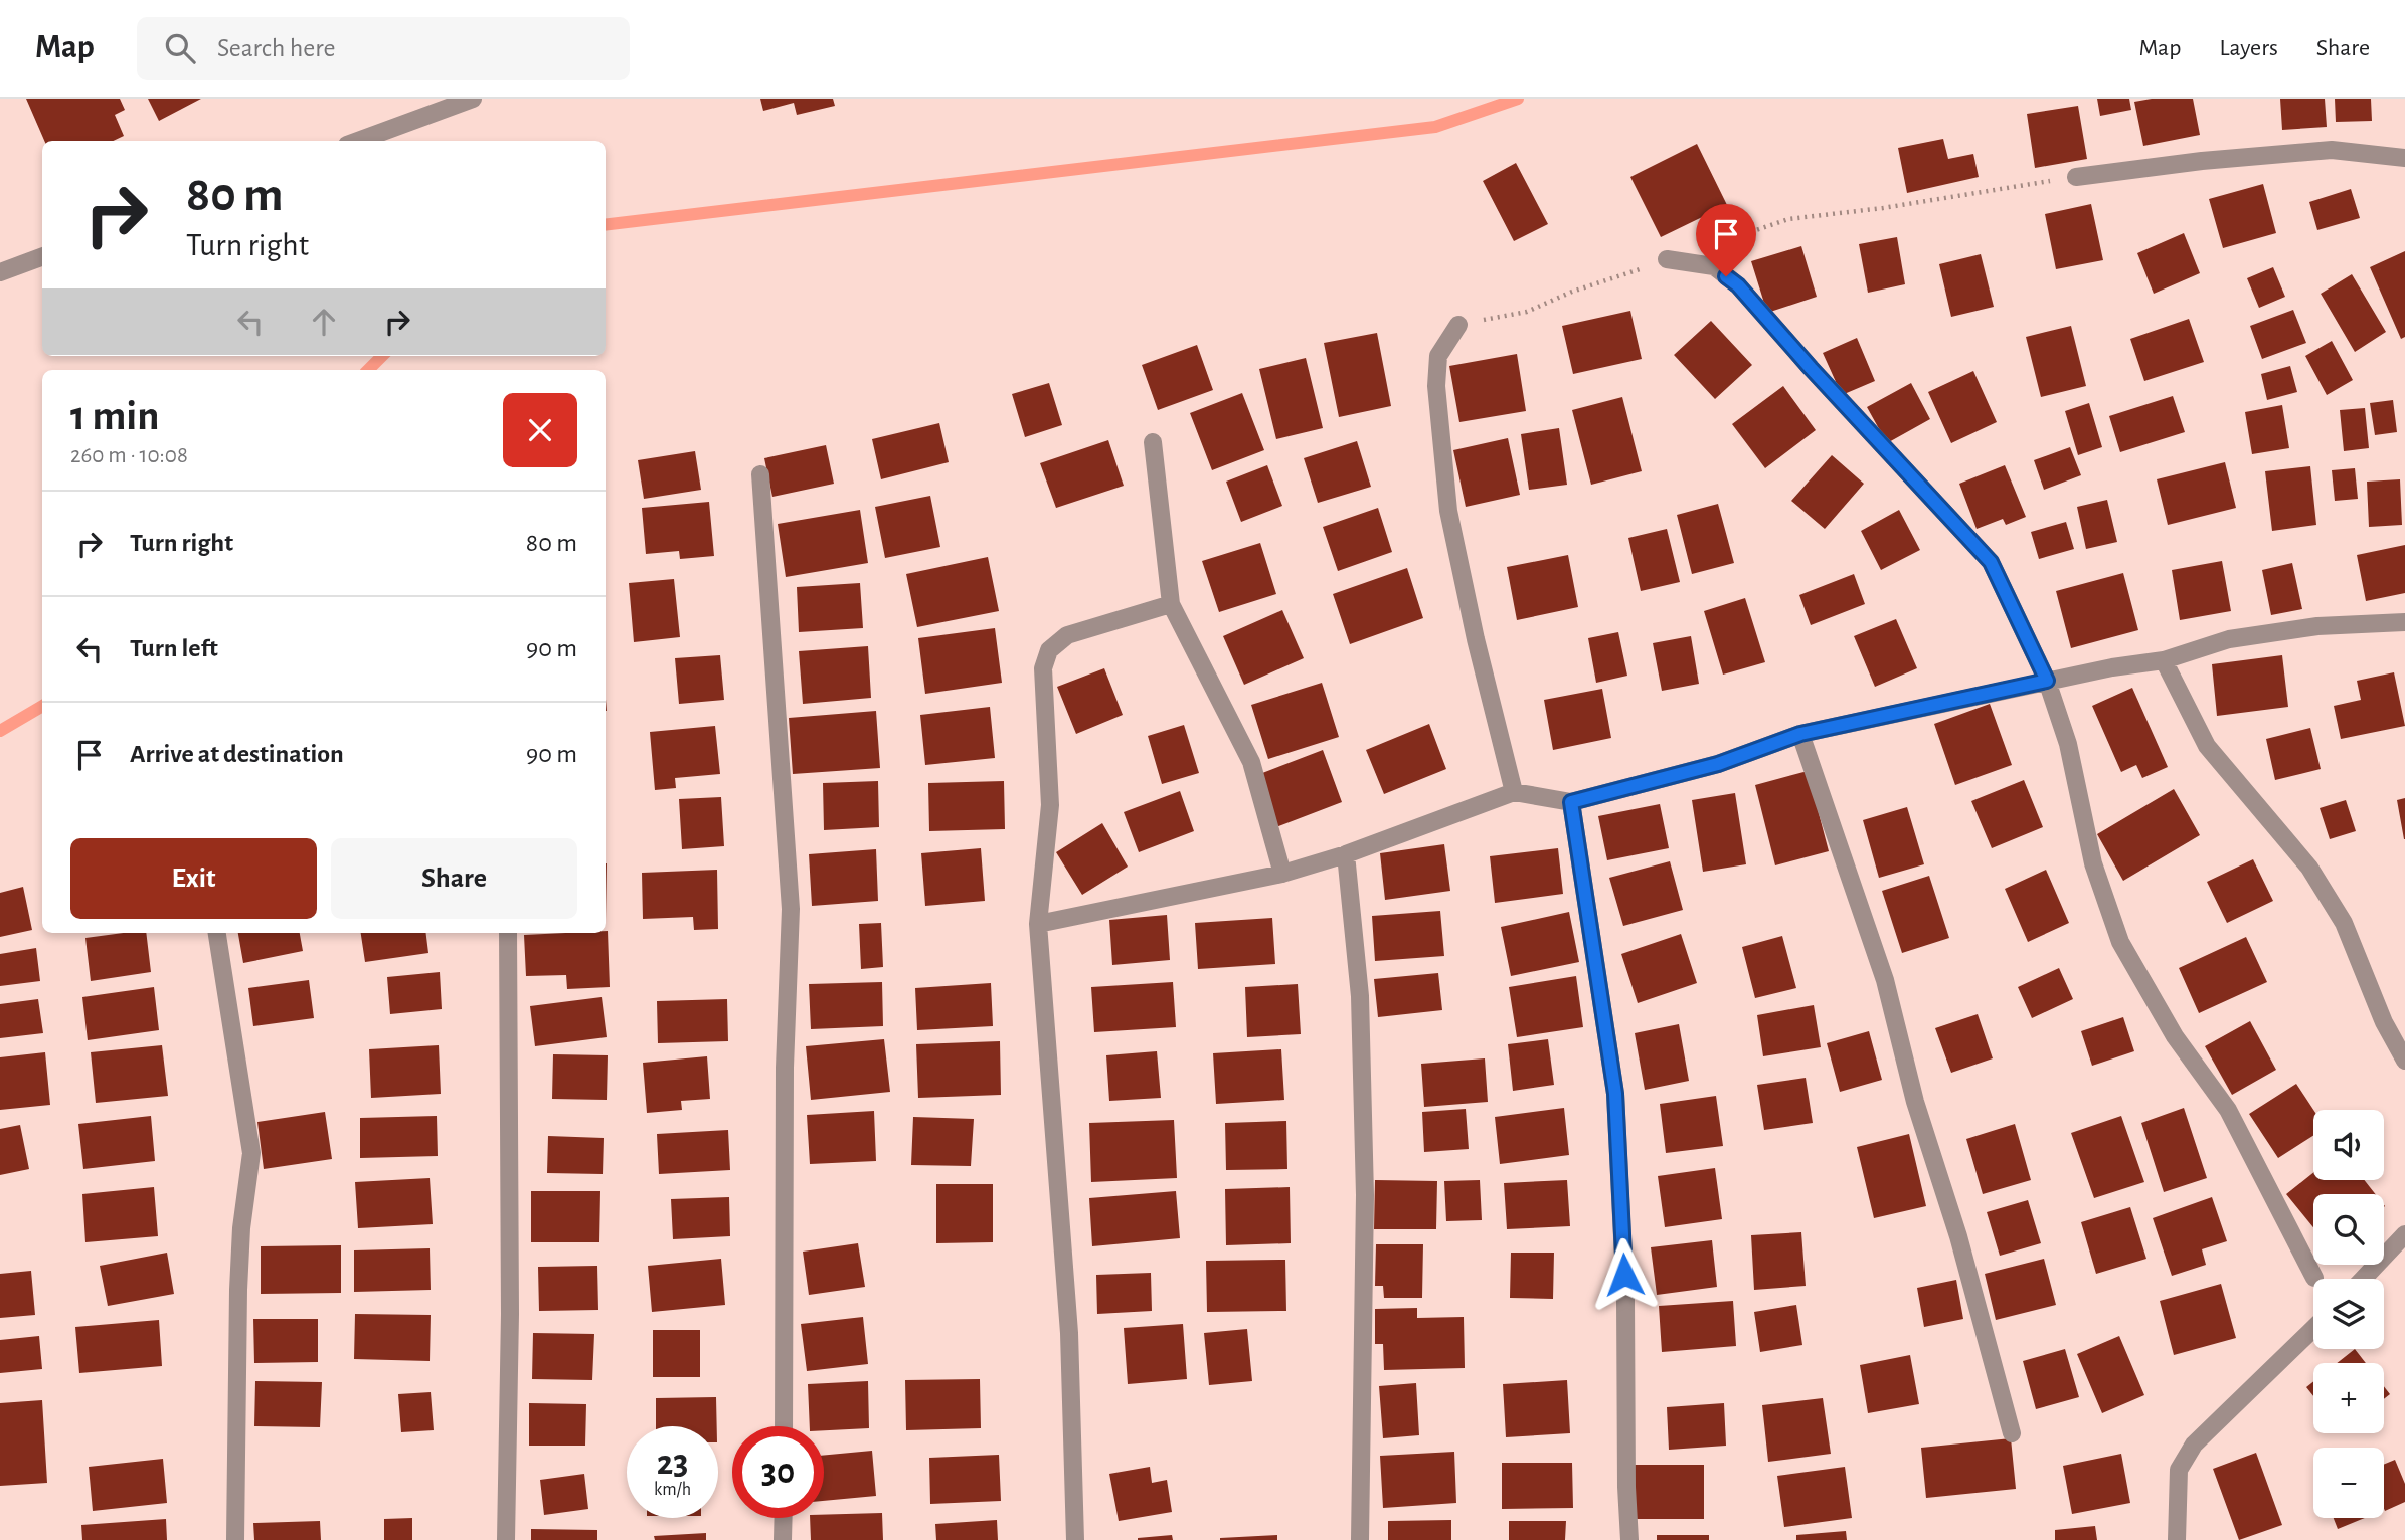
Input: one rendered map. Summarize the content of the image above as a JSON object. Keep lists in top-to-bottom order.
{
  "page": {
    "header": "Map",
    "search": "Search here",
    "nav": ["Map", "Layers", "Share"],
    "turn": ["80 m", "Turn right"],
    "heading": ["1 min", "260 m · 10:08"],
    "list": [
      {
        "name": "Turn right",
        "value": "80 m"
      },
      {
        "name": "Turn left",
        "value": "90 m"
      },
      {
        "name": "Arrive at destination",
        "value": "90 m"
      }
    ],
    "buttons": ["Exit", "Share"],
    "map_buttons": ["+", "−"],
    "speed": "23 km/h",
    "limit": "30"
  }
}
